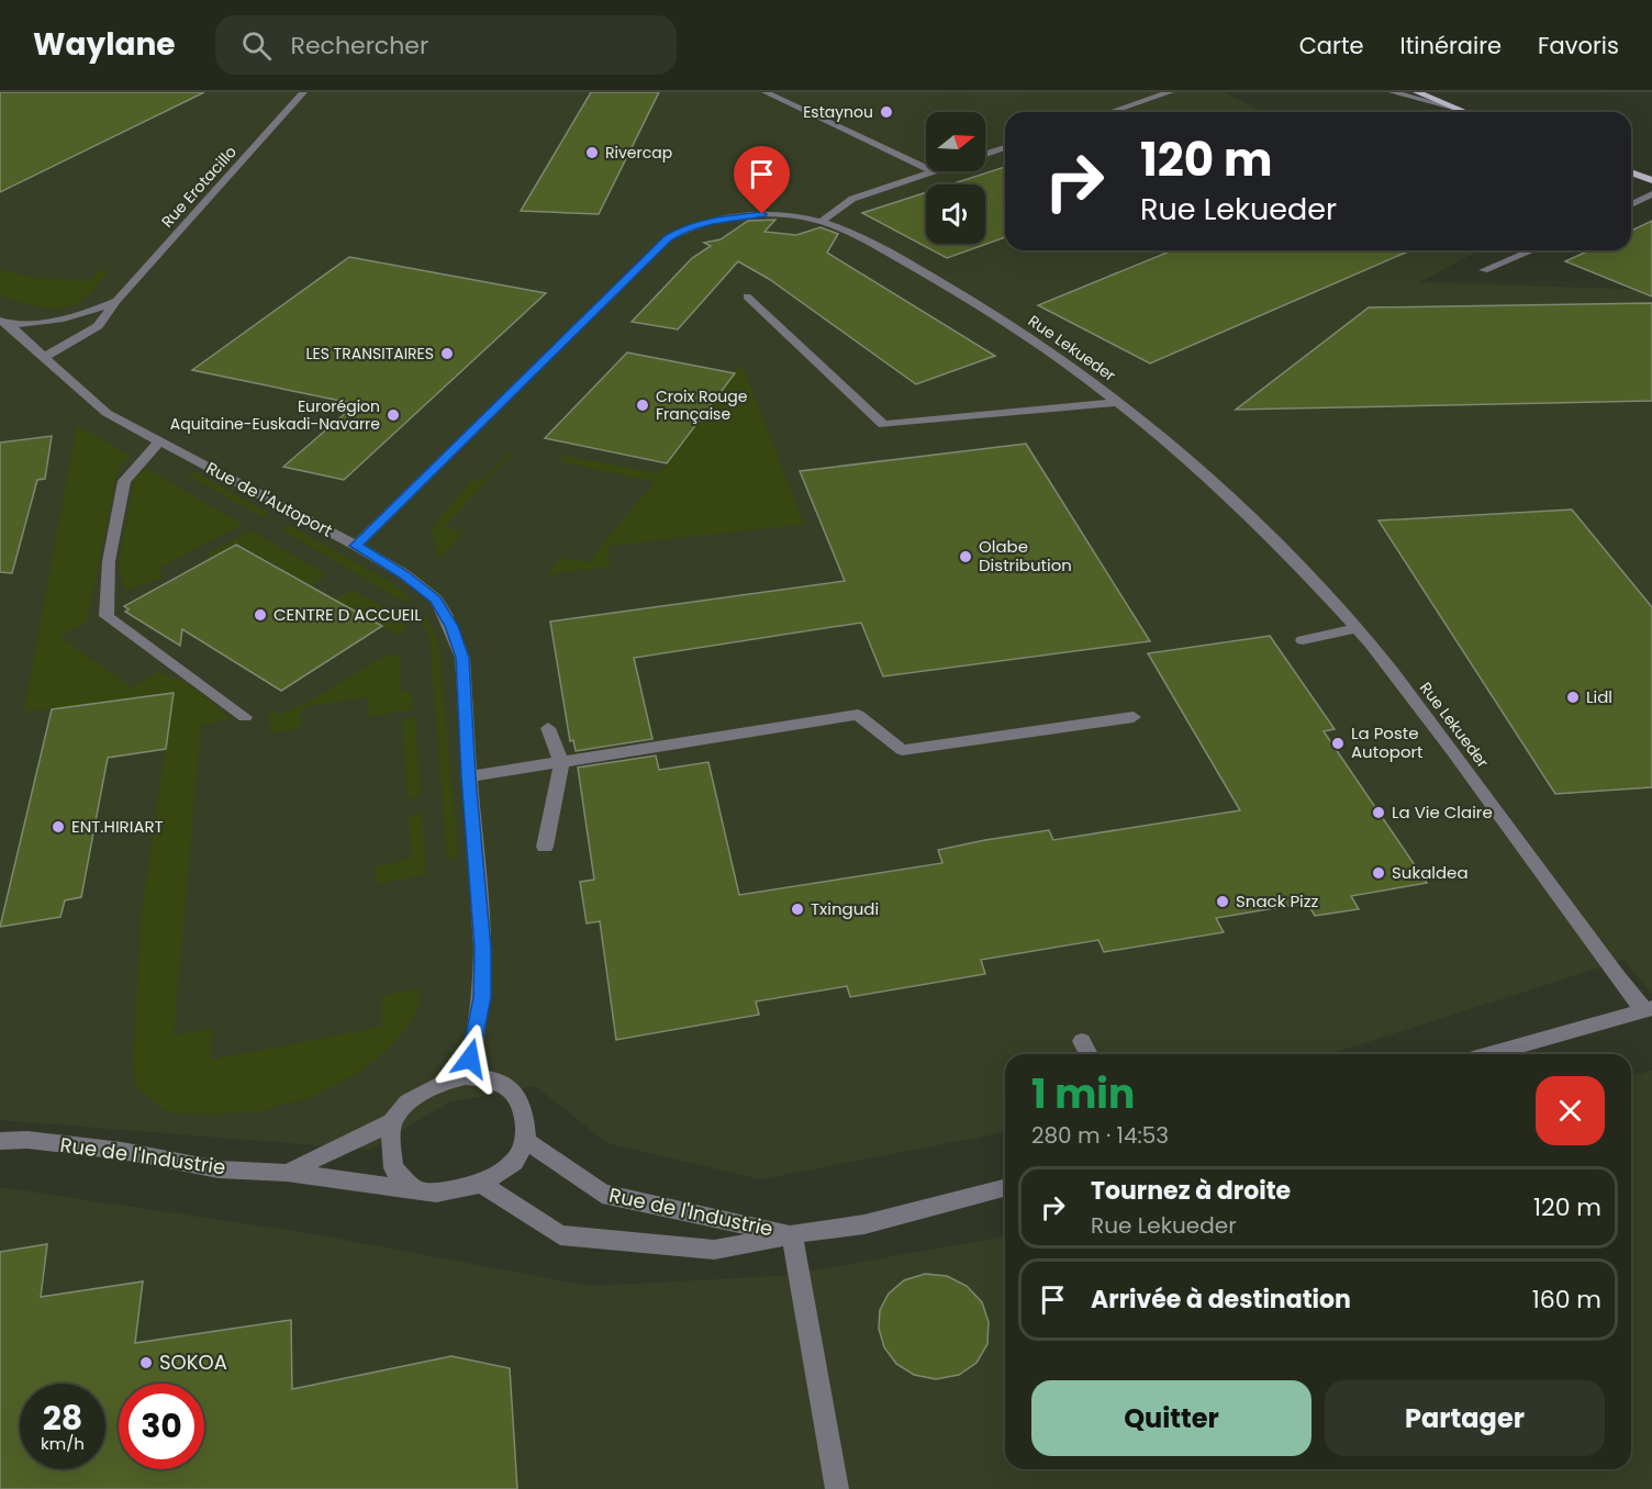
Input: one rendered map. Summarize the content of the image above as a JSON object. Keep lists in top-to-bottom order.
{
  "streets": {
    "street": [
      "Rue Erotacillo",
      "Rue Lekueder",
      "Rue de l'Autoport",
      "Rue de l'Industrie"
    ]
  },
  "crossings": [
    ["Rue Erotacillo", "Rue de l'Autoport"],
    ["Rue Lekueder", "Rue de l'Autoport"],
    ["Rue de l'Autoport", "Rue de l'Industrie"]
  ],
  "places": [
    "Estaynou",
    "Rivercap",
    "LES TRANSITAIRES",
    "Croix Rouge Française",
    "Eurorégion Aquitaine-Euskadi-Navarre",
    "Olabe Distribution",
    "CENTRE D ACCUEIL",
    "Lidl",
    "La Poste Autoport",
    "La Vie Claire",
    "ENT.HIRIART",
    "Sukaldea",
    "Snack Pizz",
    "Txingudi",
    "SOKOA"
  ],
  "north": "right",
  "page": {
    "header": "Waylane",
    "search": "Rechercher",
    "nav": ["Carte", "Itinéraire", "Favoris"],
    "turn": ["120 m", "Rue Lekueder"],
    "heading": ["1 min", "280 m · 14:53"],
    "list": [
      {
        "name": "Tournez à droite",
        "note": "Rue Lekueder",
        "value": "120 m"
      },
      {
        "name": "Arrivée à destination",
        "value": "160 m"
      }
    ],
    "buttons": ["Quitter", "Partager"],
    "speed": "28 km/h",
    "limit": "30"
  }
}
